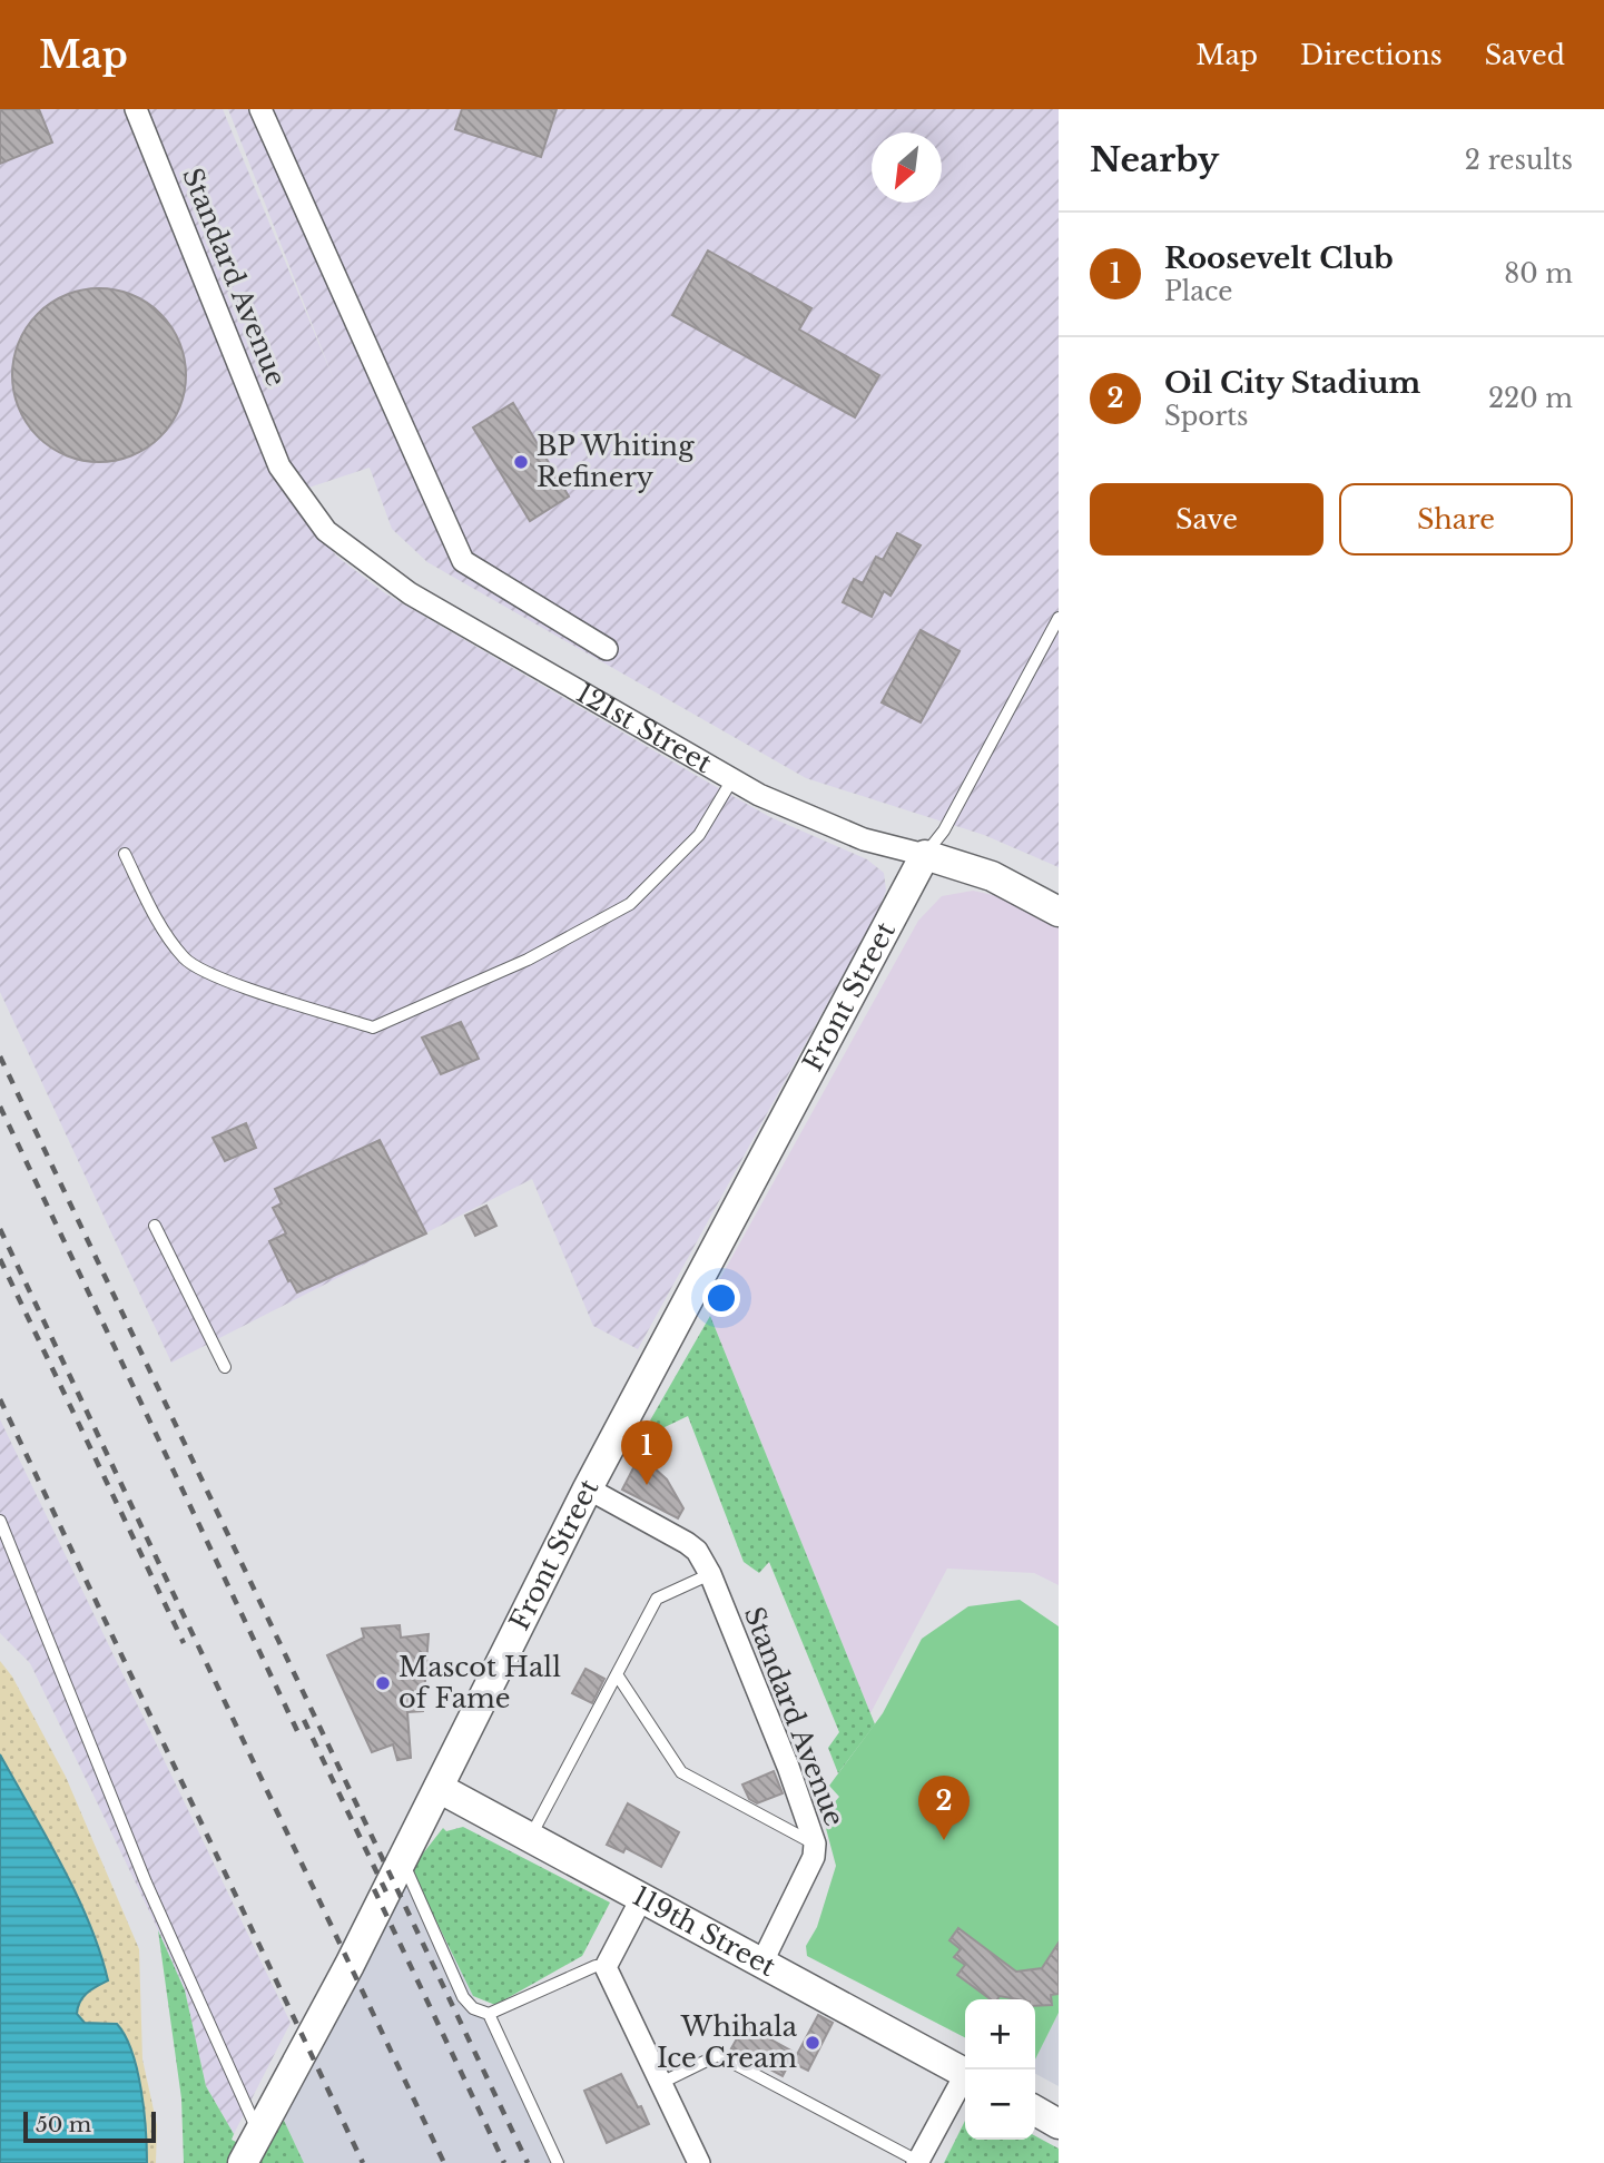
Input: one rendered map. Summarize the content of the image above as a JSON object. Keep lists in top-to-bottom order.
{
  "streets": {
    "street": [
      "Standard Avenue",
      "121st Street",
      "Front Street",
      "119th Street"
    ]
  },
  "crossings": [
    ["Standard Avenue", "121st Street"],
    ["Standard Avenue", "Front Street"],
    ["Standard Avenue", "119th Street"],
    ["121st Street", "Front Street"],
    ["Front Street", "119th Street"]
  ],
  "places": ["BP Whiting Refinery", "Mascot Hall of Fame", "Whihala Ice Cream"],
  "scale_bar": "50 m",
  "north": "bottom left",
  "page": {
    "header": "Map",
    "nav": ["Map", "Directions", "Saved"],
    "heading": ["Nearby", "2 results"],
    "list": [
      {
        "mark": "1",
        "name": "Roosevelt Club",
        "note": "Place",
        "value": "80 m"
      },
      {
        "mark": "2",
        "name": "Oil City Stadium",
        "note": "Sports",
        "value": "220 m"
      }
    ],
    "buttons": ["Save", "Share"],
    "pins": ["1", "2"],
    "map_buttons": ["+", "−"],
    "scale": "50 m"
  }
}
